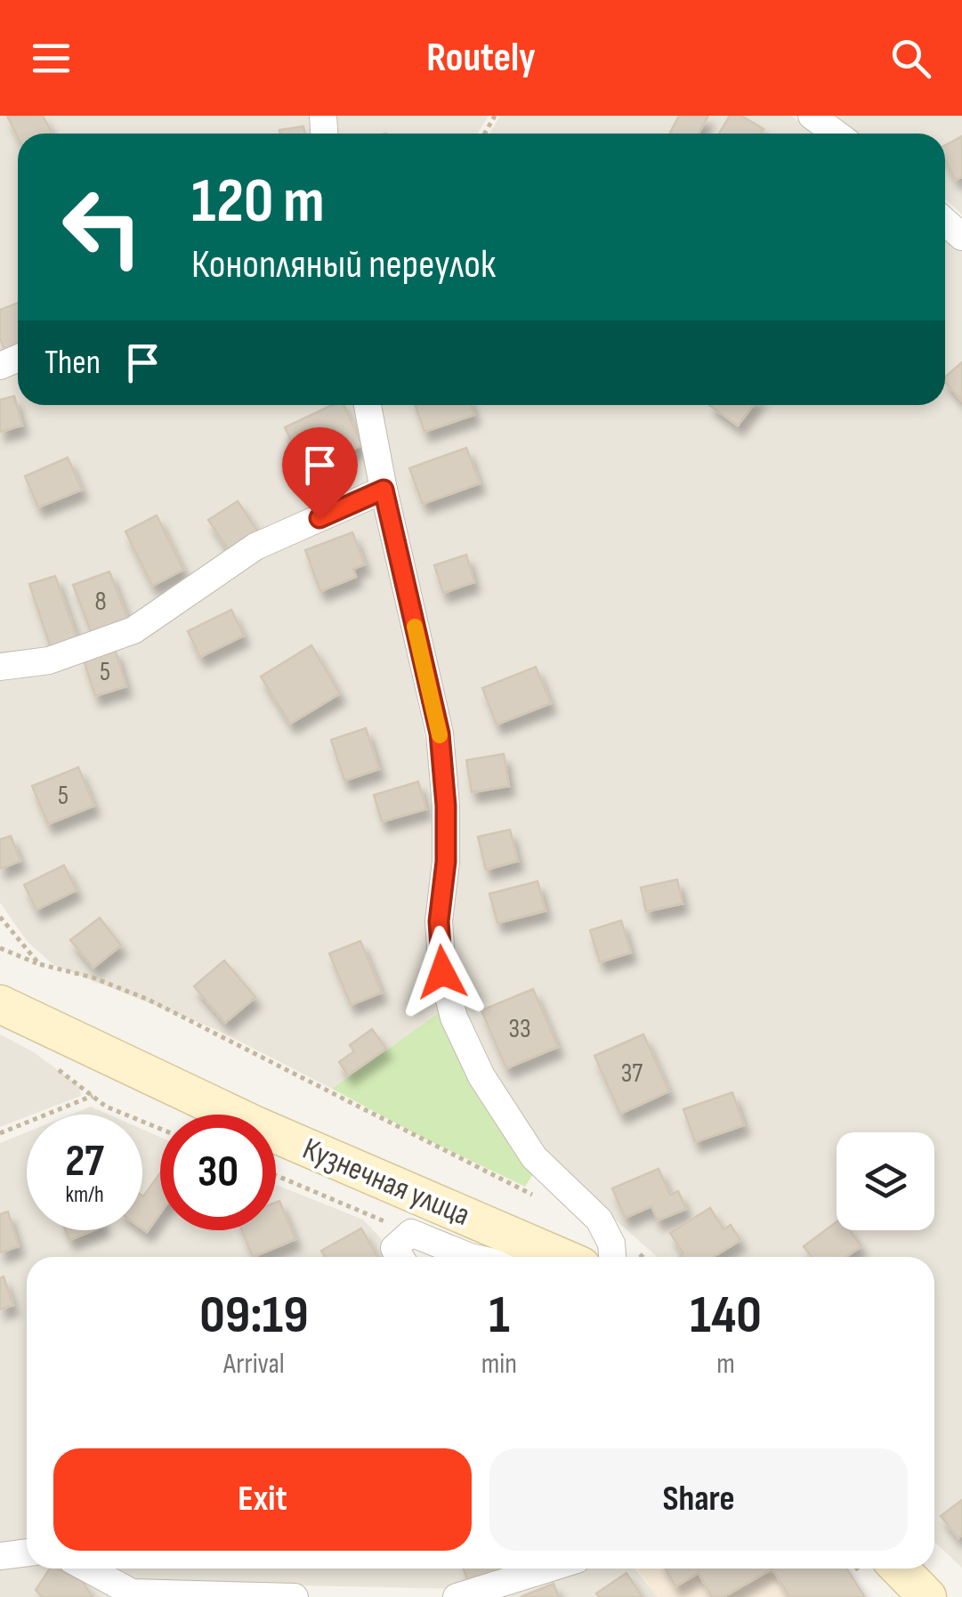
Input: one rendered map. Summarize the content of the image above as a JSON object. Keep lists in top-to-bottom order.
{
  "streets": {
    "main road": ["Кузнечная улица"]
  },
  "house_numbers": [
    "8",
    "5",
    "5",
    "33",
    "37"
  ],
  "page": {
    "header": "Routely",
    "turn": ["120 m", "Конопляный переулок"],
    "then": "Then",
    "speed": "27 km/h",
    "limit": "30",
    "eta": [
      "09:19",
      "Arrival",
      "1",
      "min",
      "140",
      "m"
    ],
    "buttons": ["Exit", "Share"]
  }
}
